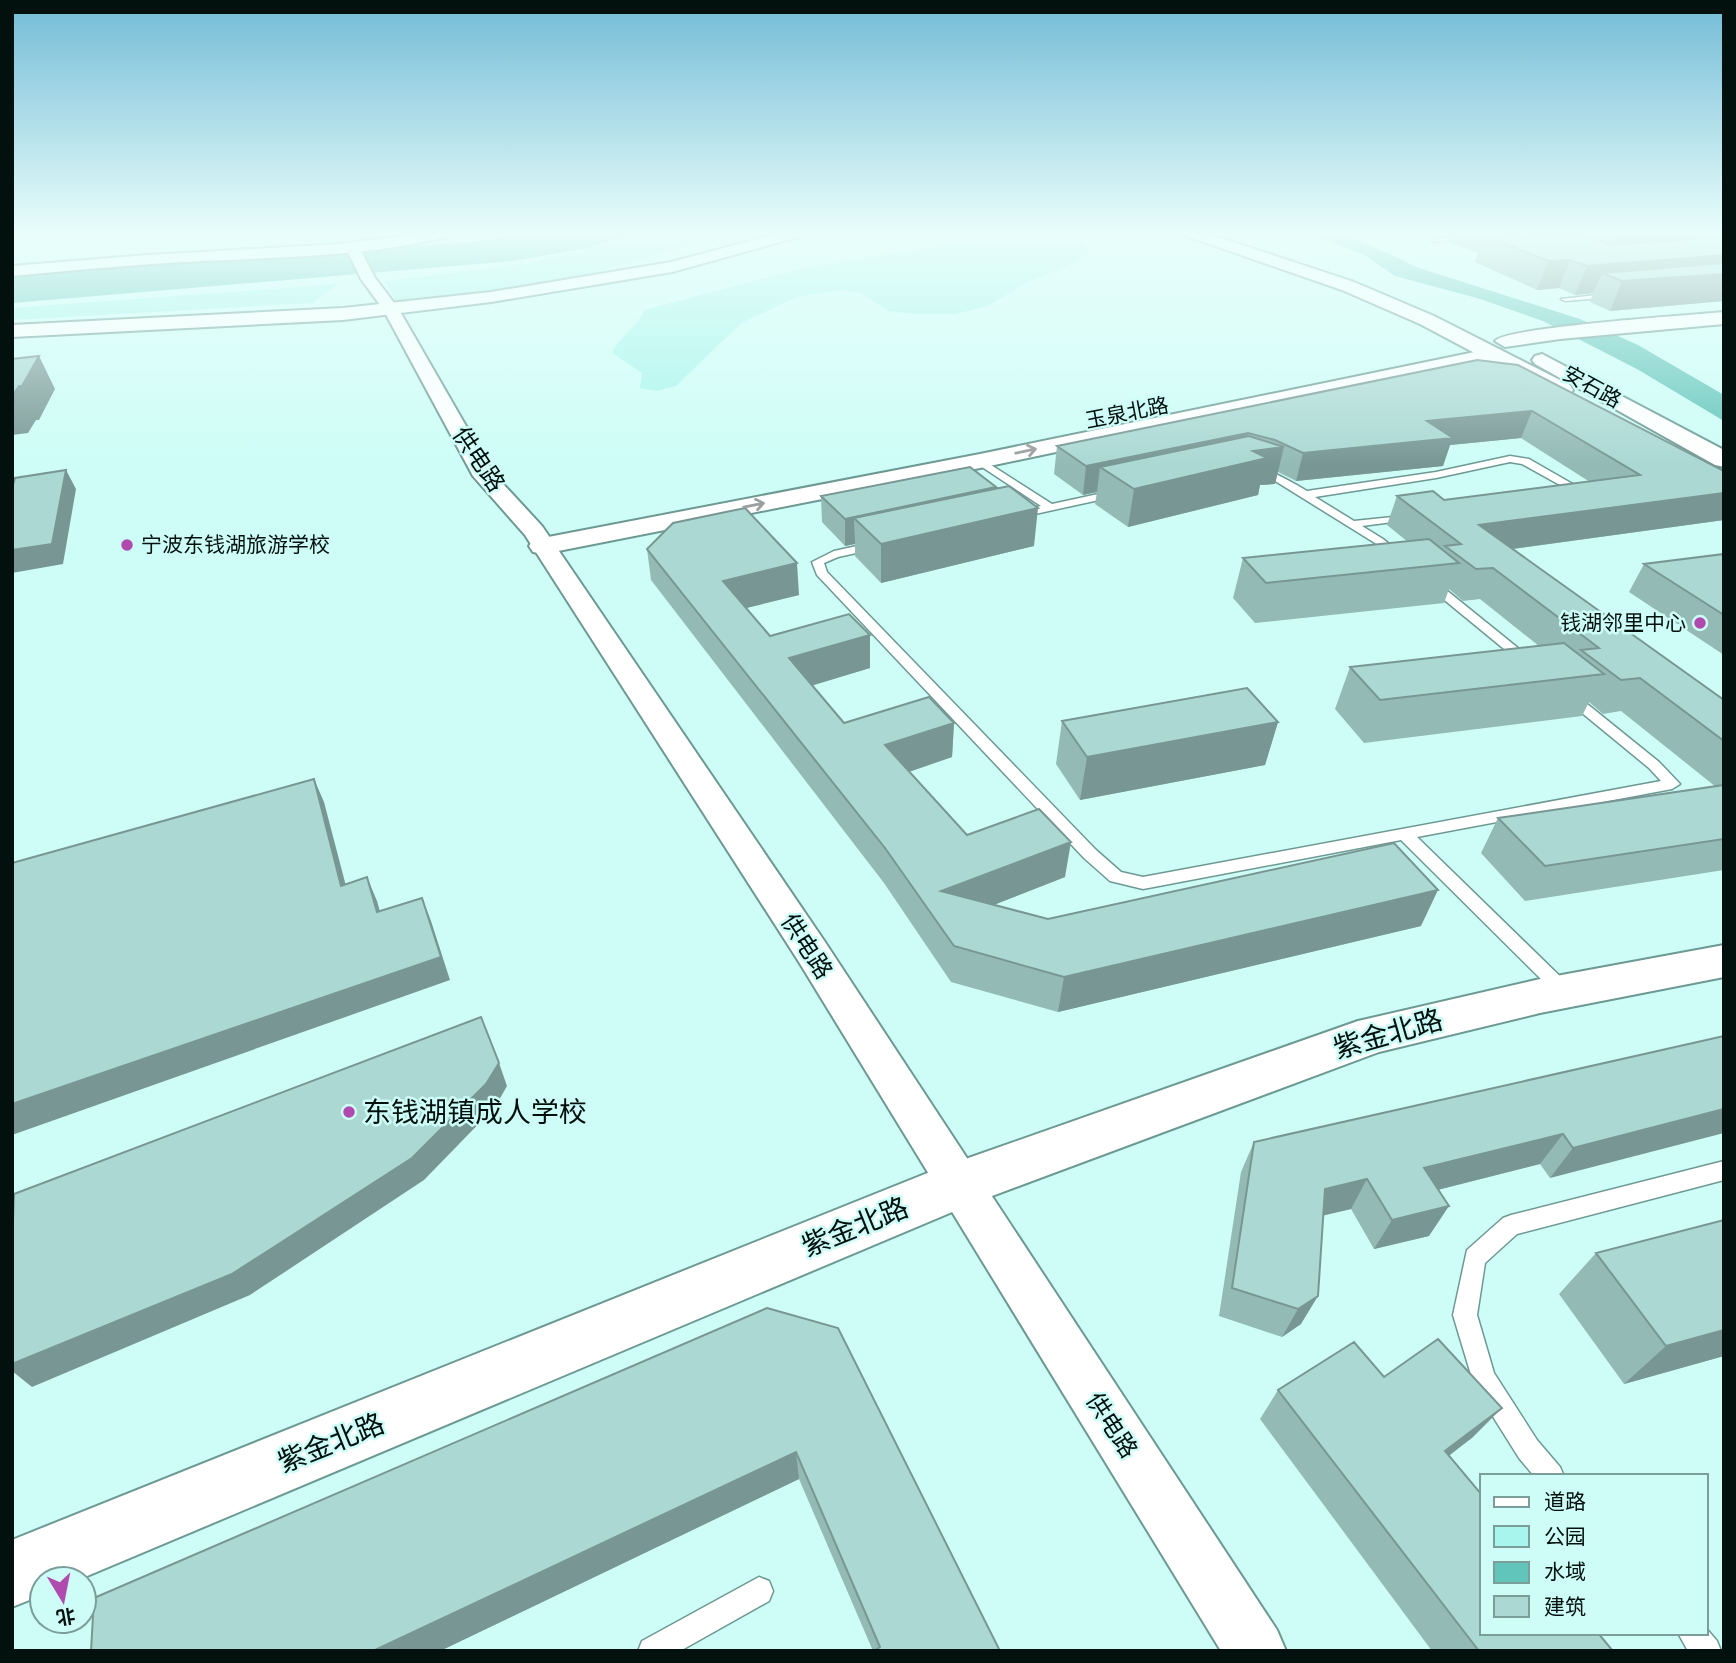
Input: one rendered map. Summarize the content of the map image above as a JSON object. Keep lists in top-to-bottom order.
{
  "streets": {
    "street": [
      "安石路",
      "玉泉北路",
      "供电路",
      "紫金北路"
    ]
  },
  "crossings": [
    ["安石路", "玉泉北路"],
    ["玉泉北路", "供电路"],
    ["供电路", "紫金北路"]
  ],
  "places": ["宁波东钱湖旅游学校", "钱湖邻里中心", "东钱湖镇成人学校"],
  "legend": [
    "道路",
    "公园",
    "水域",
    "建筑"
  ],
  "north": "bottom"
}
